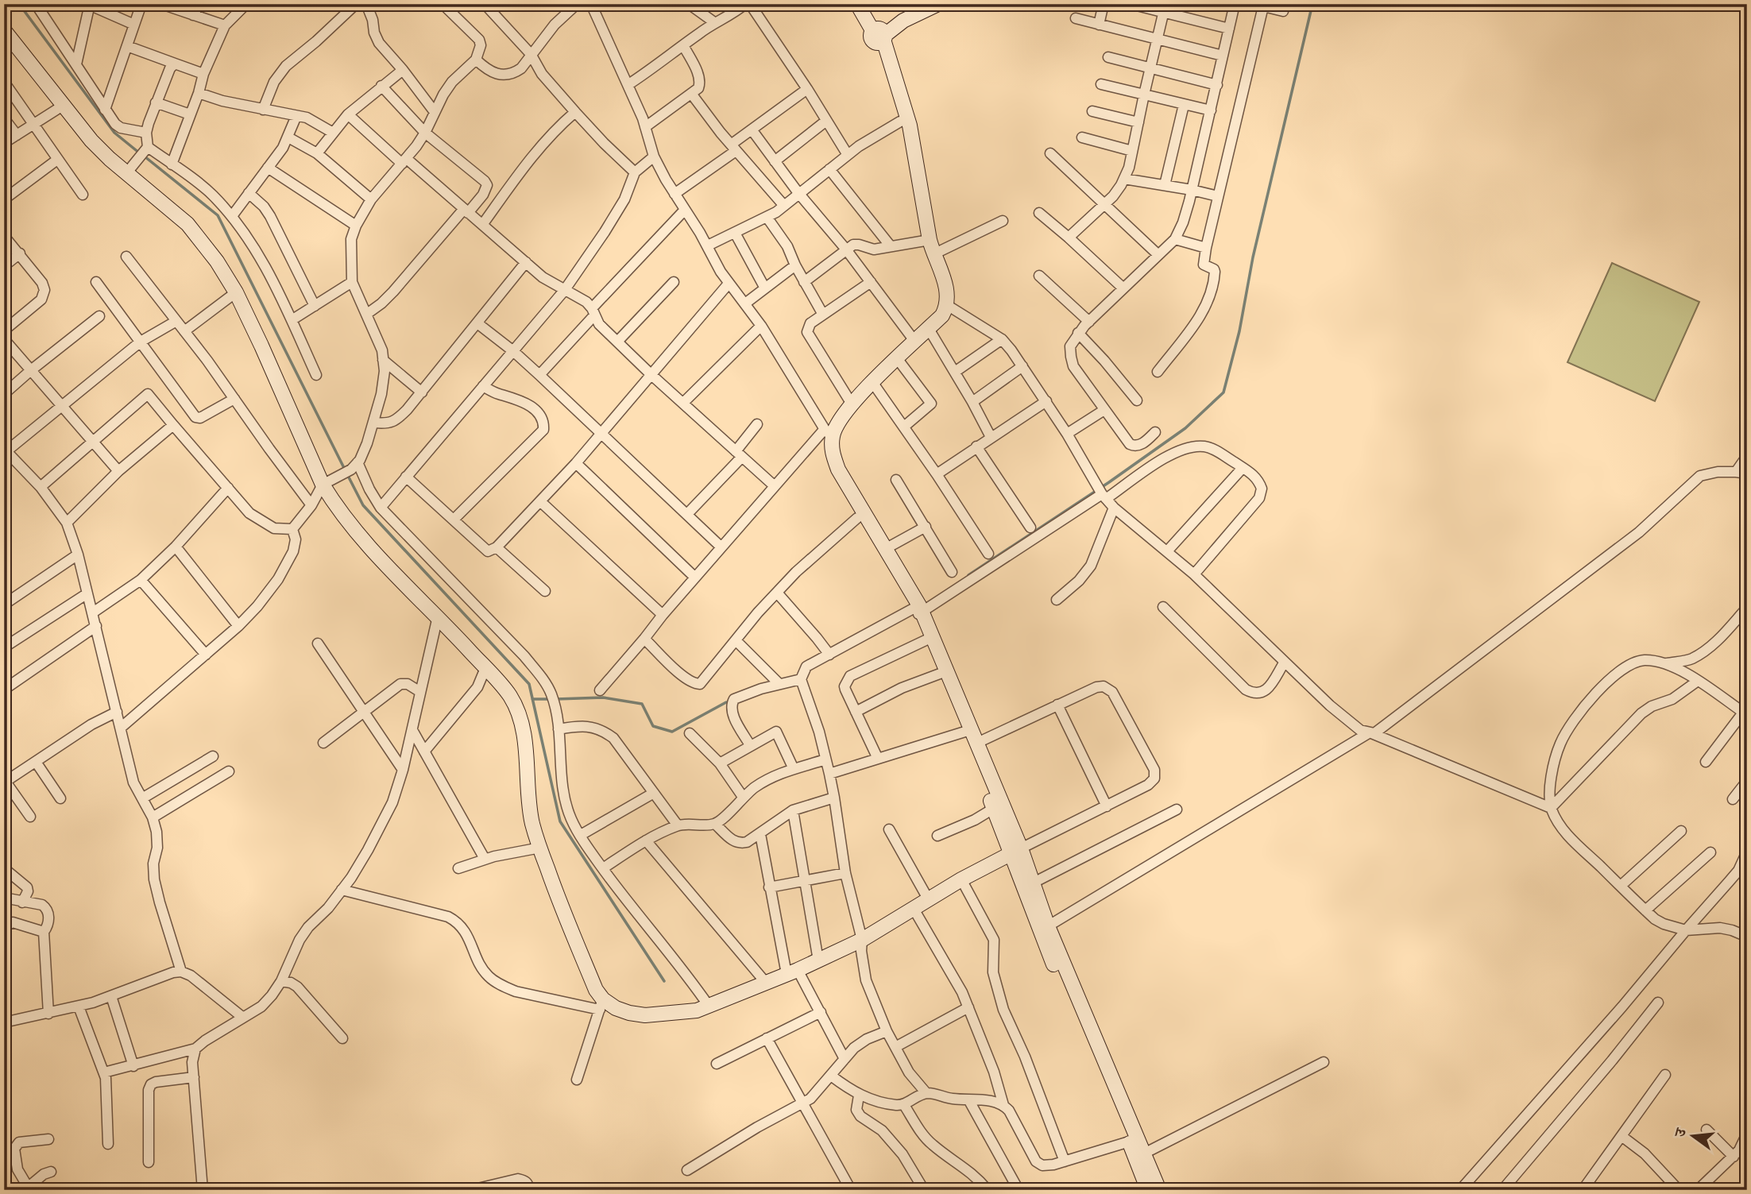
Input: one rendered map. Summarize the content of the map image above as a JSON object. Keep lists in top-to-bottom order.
{
  "north": "left"
}
